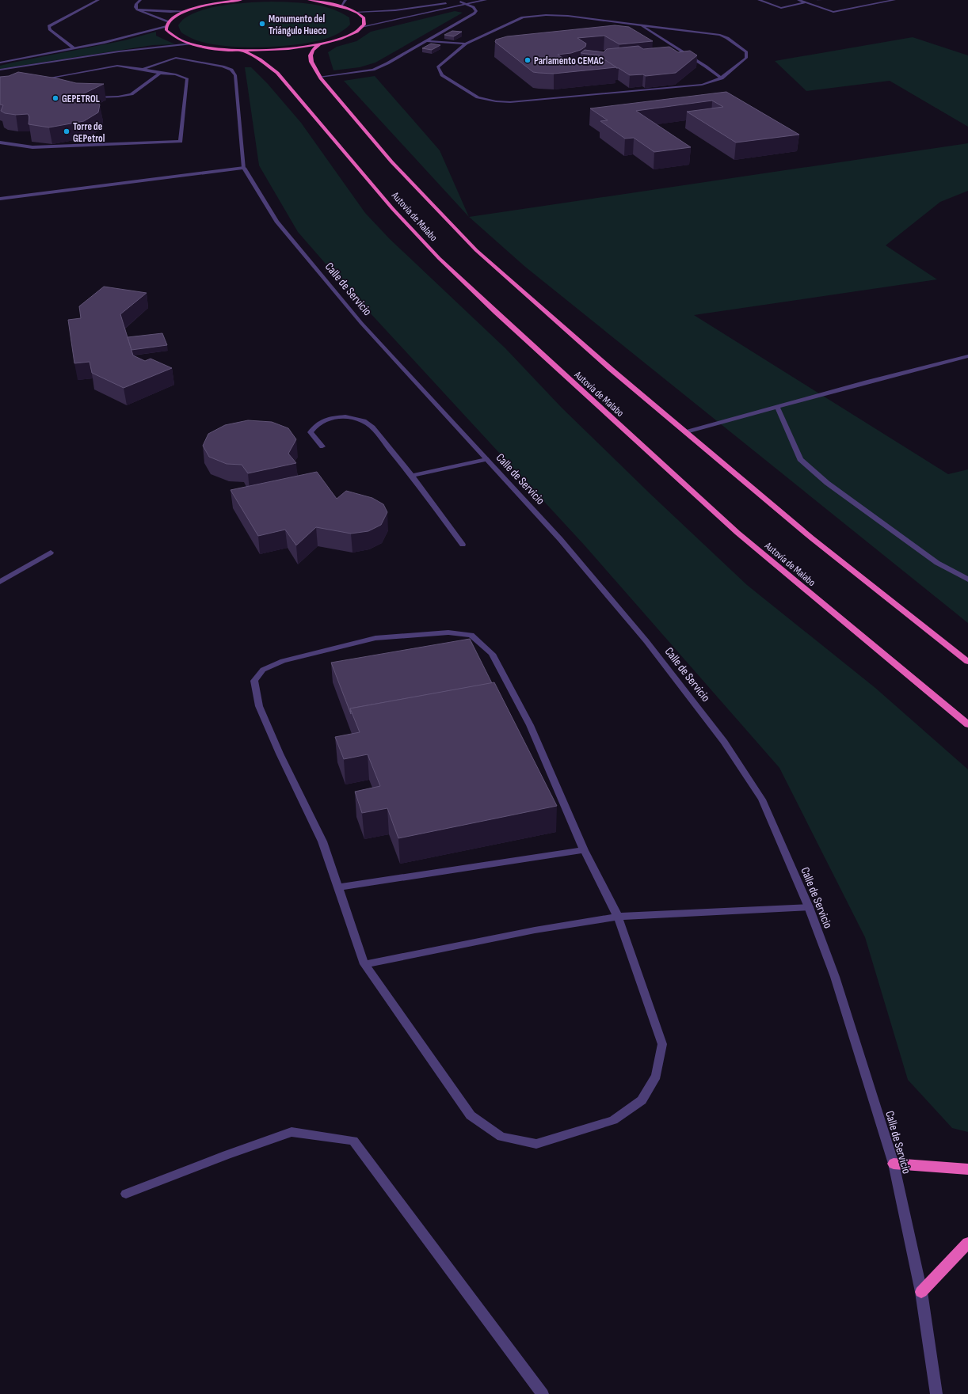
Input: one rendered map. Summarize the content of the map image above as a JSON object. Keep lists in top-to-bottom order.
{
  "streets": {
    "highway": ["Autovía de Malabo"],
    "street": ["Calle de Servicio"]
  },
  "places": [
    "Monumento del Triángulo Hueco",
    "Parlamento CEMAC",
    "GEPETROL",
    "Torre de GEPetrol"
  ]
}
